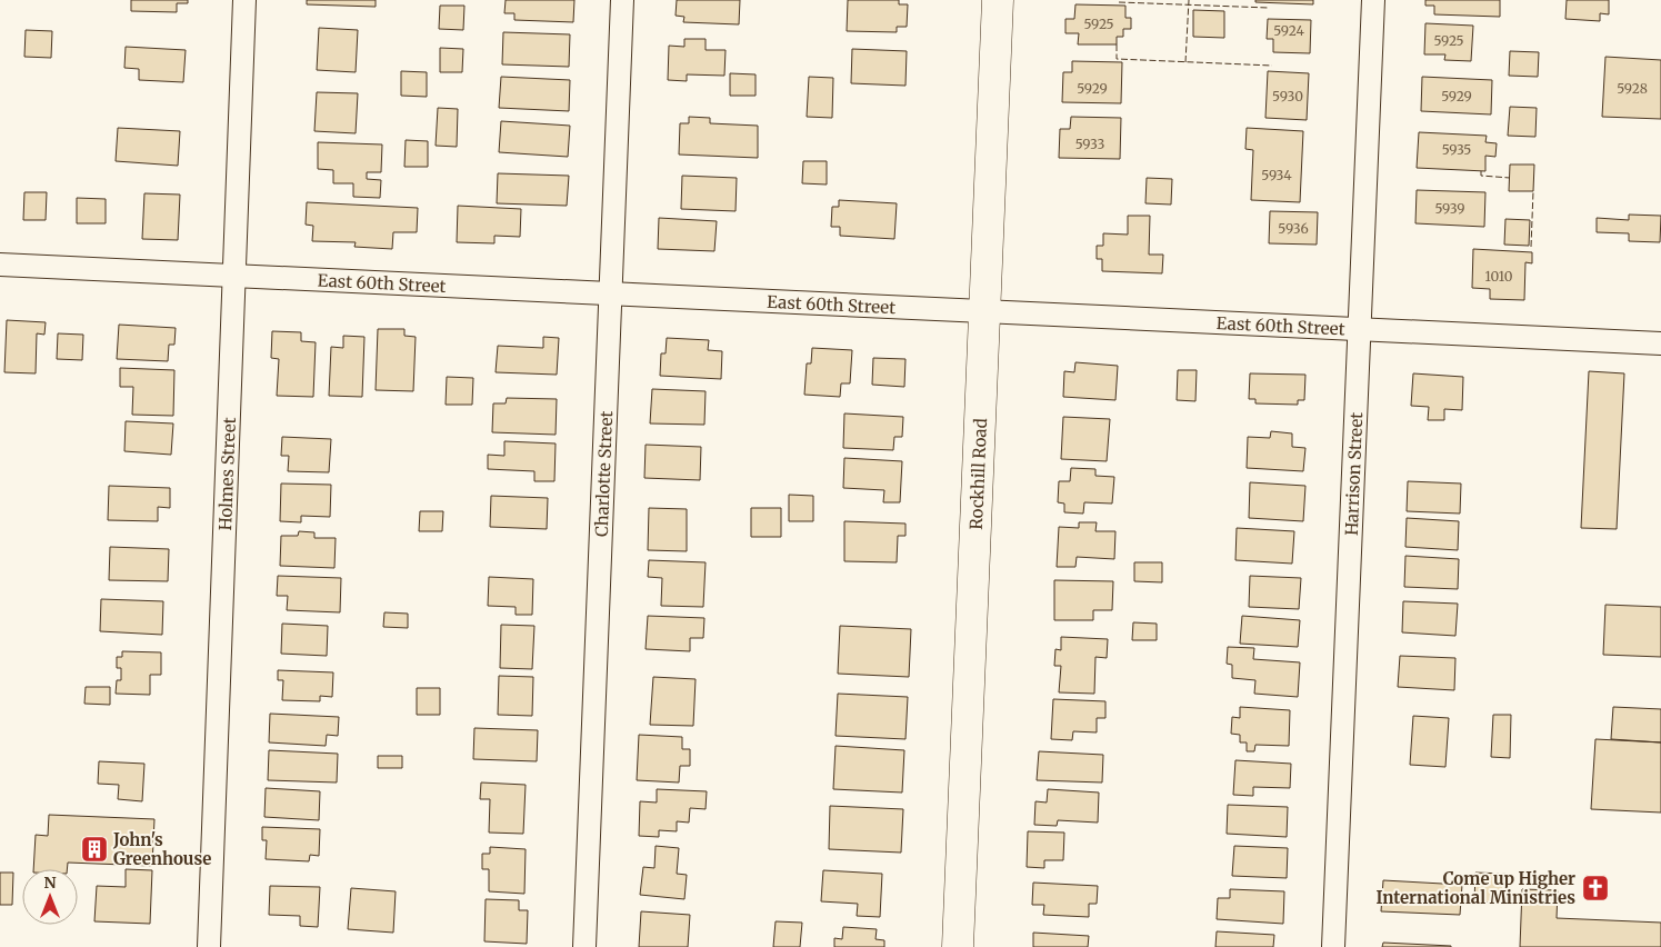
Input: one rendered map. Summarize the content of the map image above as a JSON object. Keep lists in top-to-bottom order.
{
  "streets": {
    "main road": ["Rockhill Road"],
    "street": [
      "East 60th Street",
      "Holmes Street",
      "Charlotte Street",
      "Harrison Street"
    ]
  },
  "crossings": [
    ["East 60th Street", "Holmes Street"],
    ["East 60th Street", "Charlotte Street"],
    ["East 60th Street", "Rockhill Road"],
    ["East 60th Street", "Harrison Street"]
  ],
  "places": {
    "building": ["John's Greenhouse"],
    "church": ["Come up Higher International Ministries"]
  },
  "house_numbers": [
    "5925",
    "5924",
    "5925",
    "5929",
    "5928",
    "5930",
    "5929",
    "5933",
    "5935",
    "5934",
    "5939",
    "5936",
    "1010"
  ],
  "north": "top"
}
